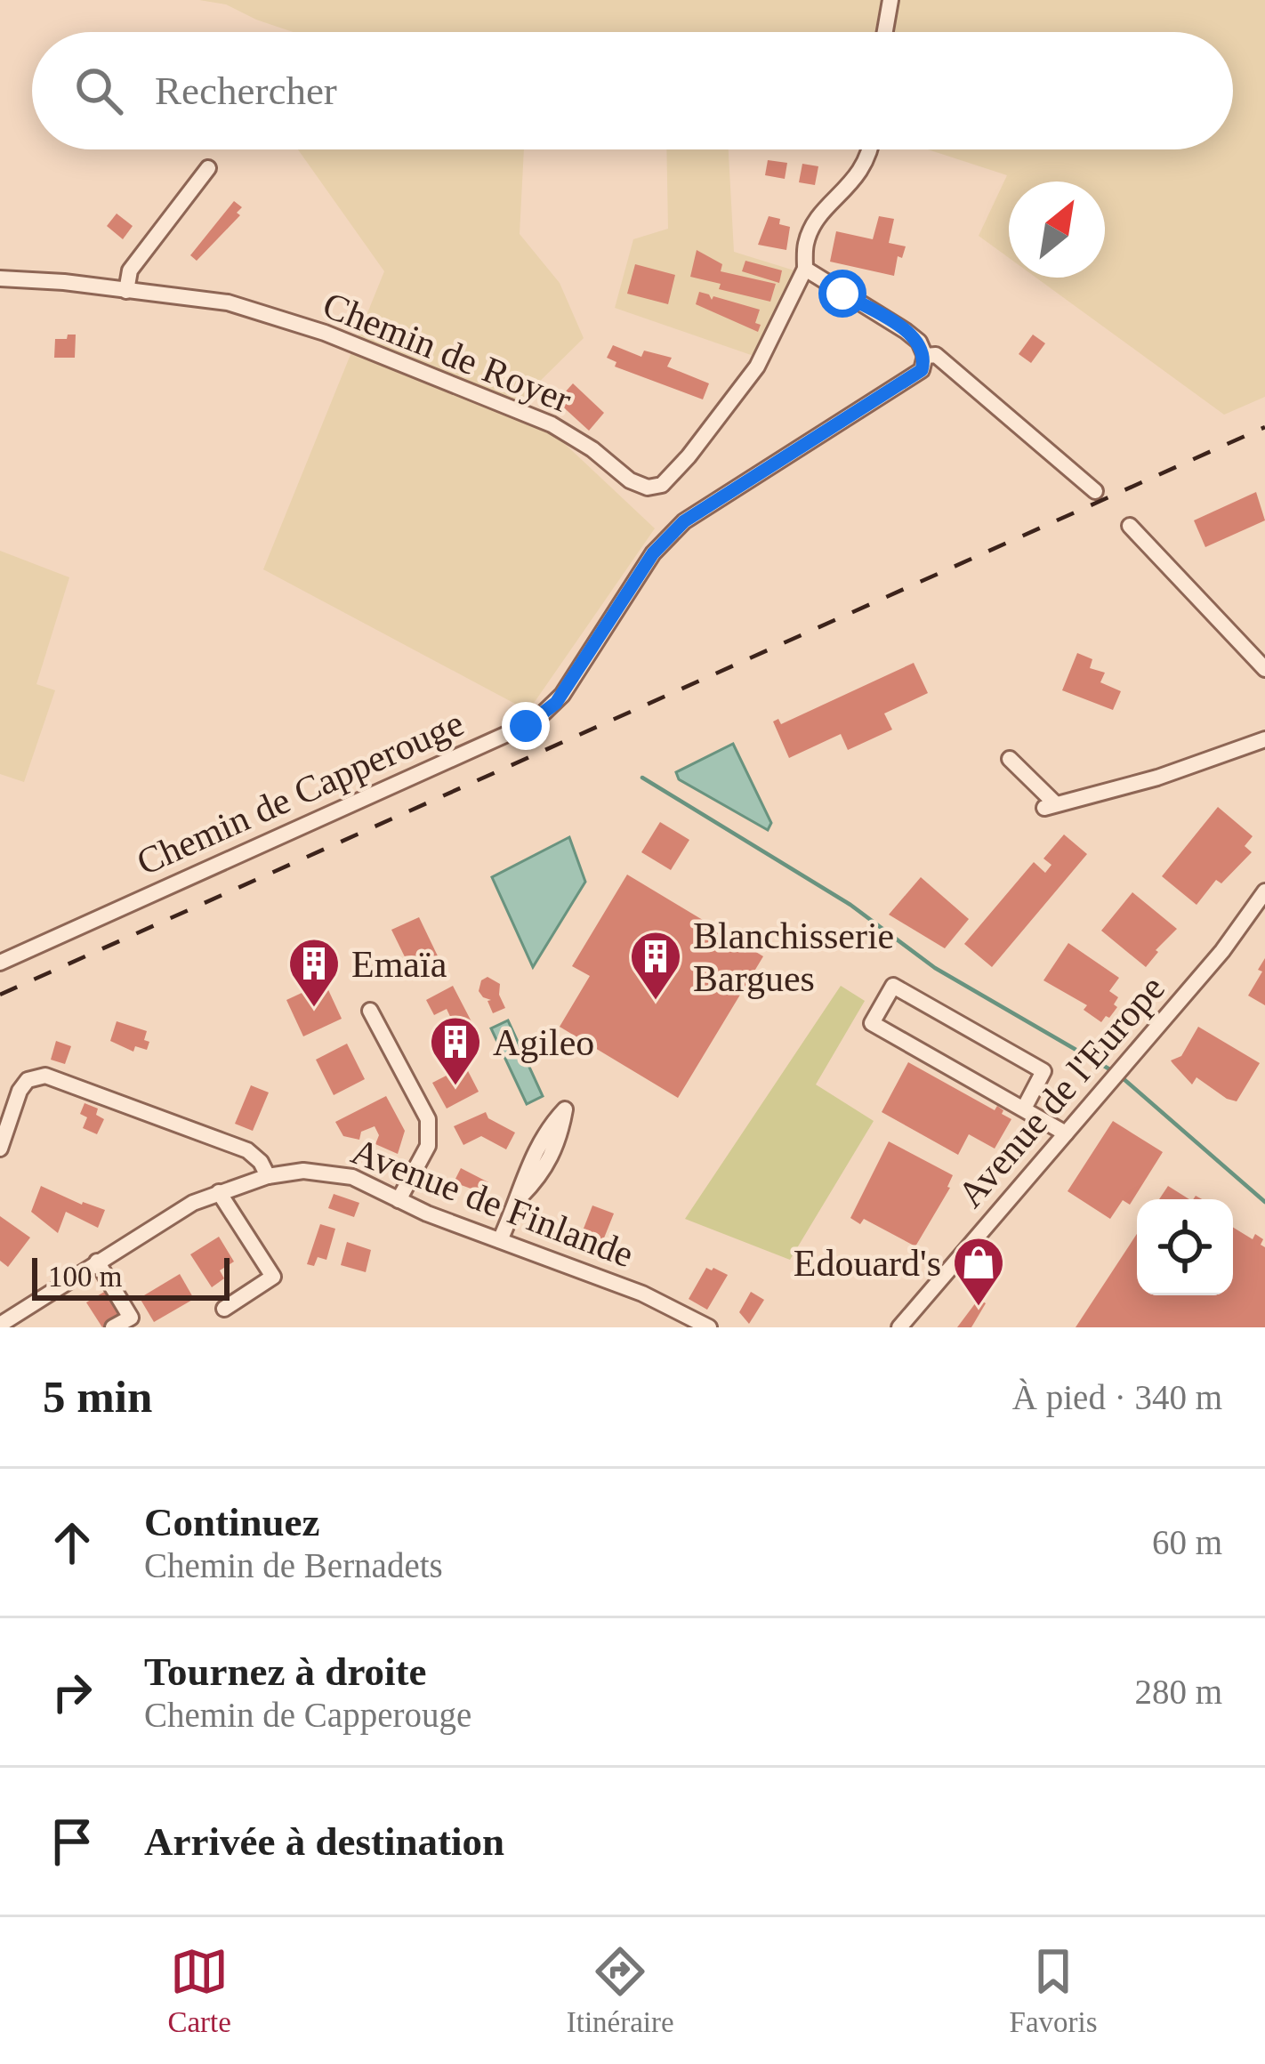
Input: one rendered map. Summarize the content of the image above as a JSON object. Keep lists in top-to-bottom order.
{
  "streets": {
    "street": [
      "Chemin de Royer",
      "Chemin de Capperouge",
      "Avenue de l'Europe",
      "Avenue de Finlande"
    ]
  },
  "places": {
    "building": ["Blanchisserie Bargues", "Emaïa", "Agileo"],
    "shop": ["Edouard's"]
  },
  "scale_bar": "100 m",
  "north": "top right",
  "page": {
    "search": "Rechercher",
    "scale": "100 m",
    "heading": ["5 min", "À pied · 340 m"],
    "list": [
      ["Continuez", "Chemin de Bernadets", "60 m"],
      ["Tournez à droite", "Chemin de Capperouge", "280 m"],
      "Arrivée à destination"
    ],
    "nav": ["Carte", "Itinéraire", "Favoris"]
  }
}
